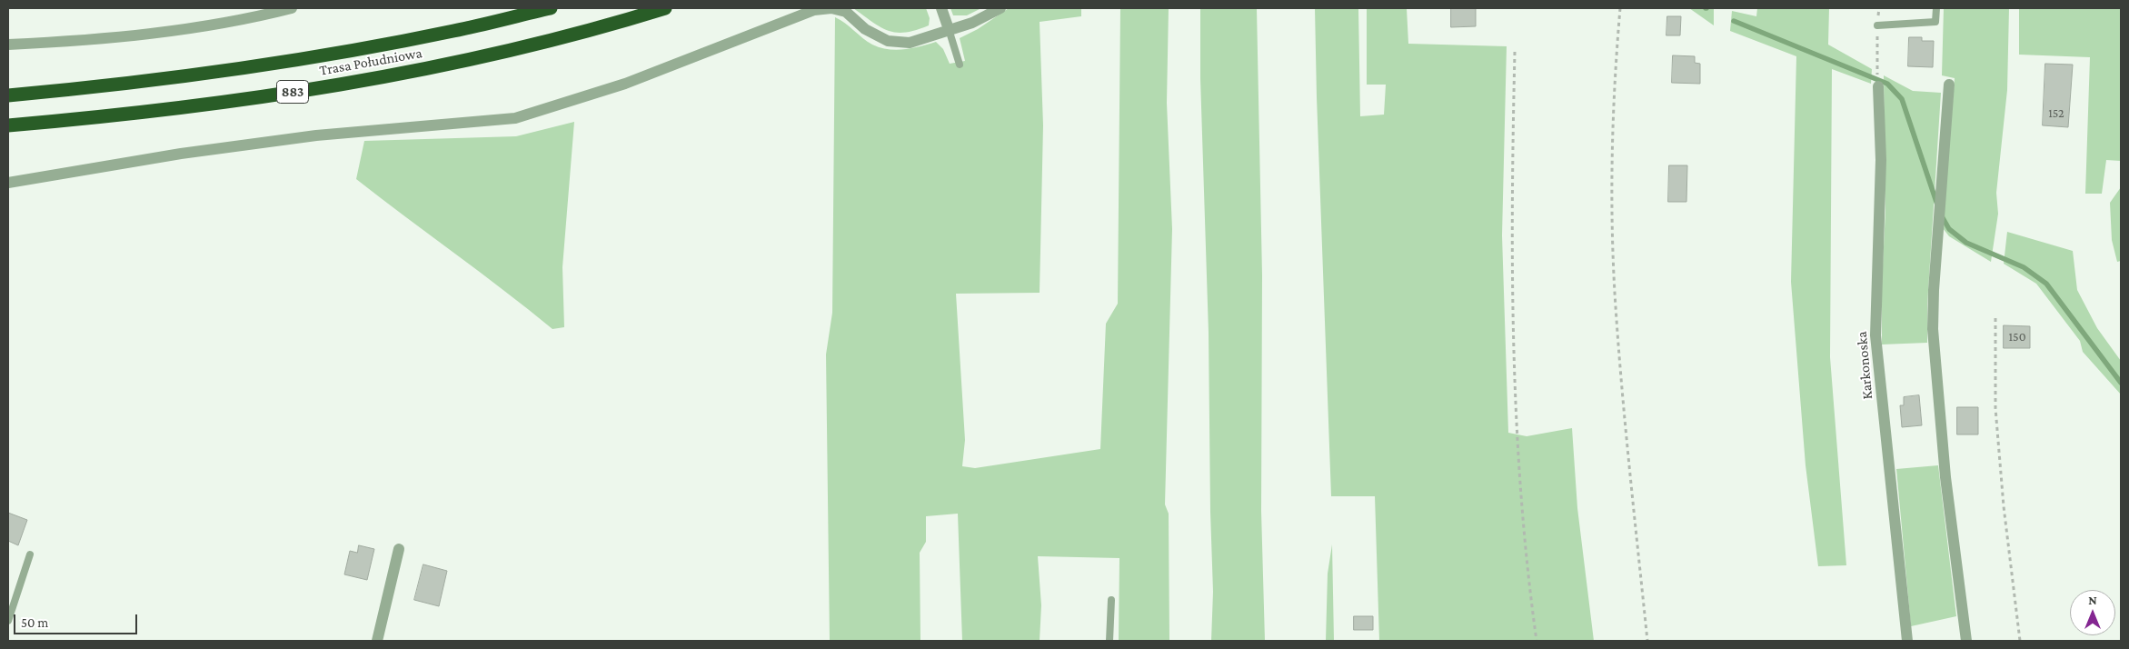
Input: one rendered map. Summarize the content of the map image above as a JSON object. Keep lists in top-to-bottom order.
{
  "streets": {
    "highway": ["Trasa Południowa", "883"],
    "street": ["Karkonoska"]
  },
  "house_numbers": ["152", "150"],
  "scale_bar": "50 m",
  "north": "top"
}
